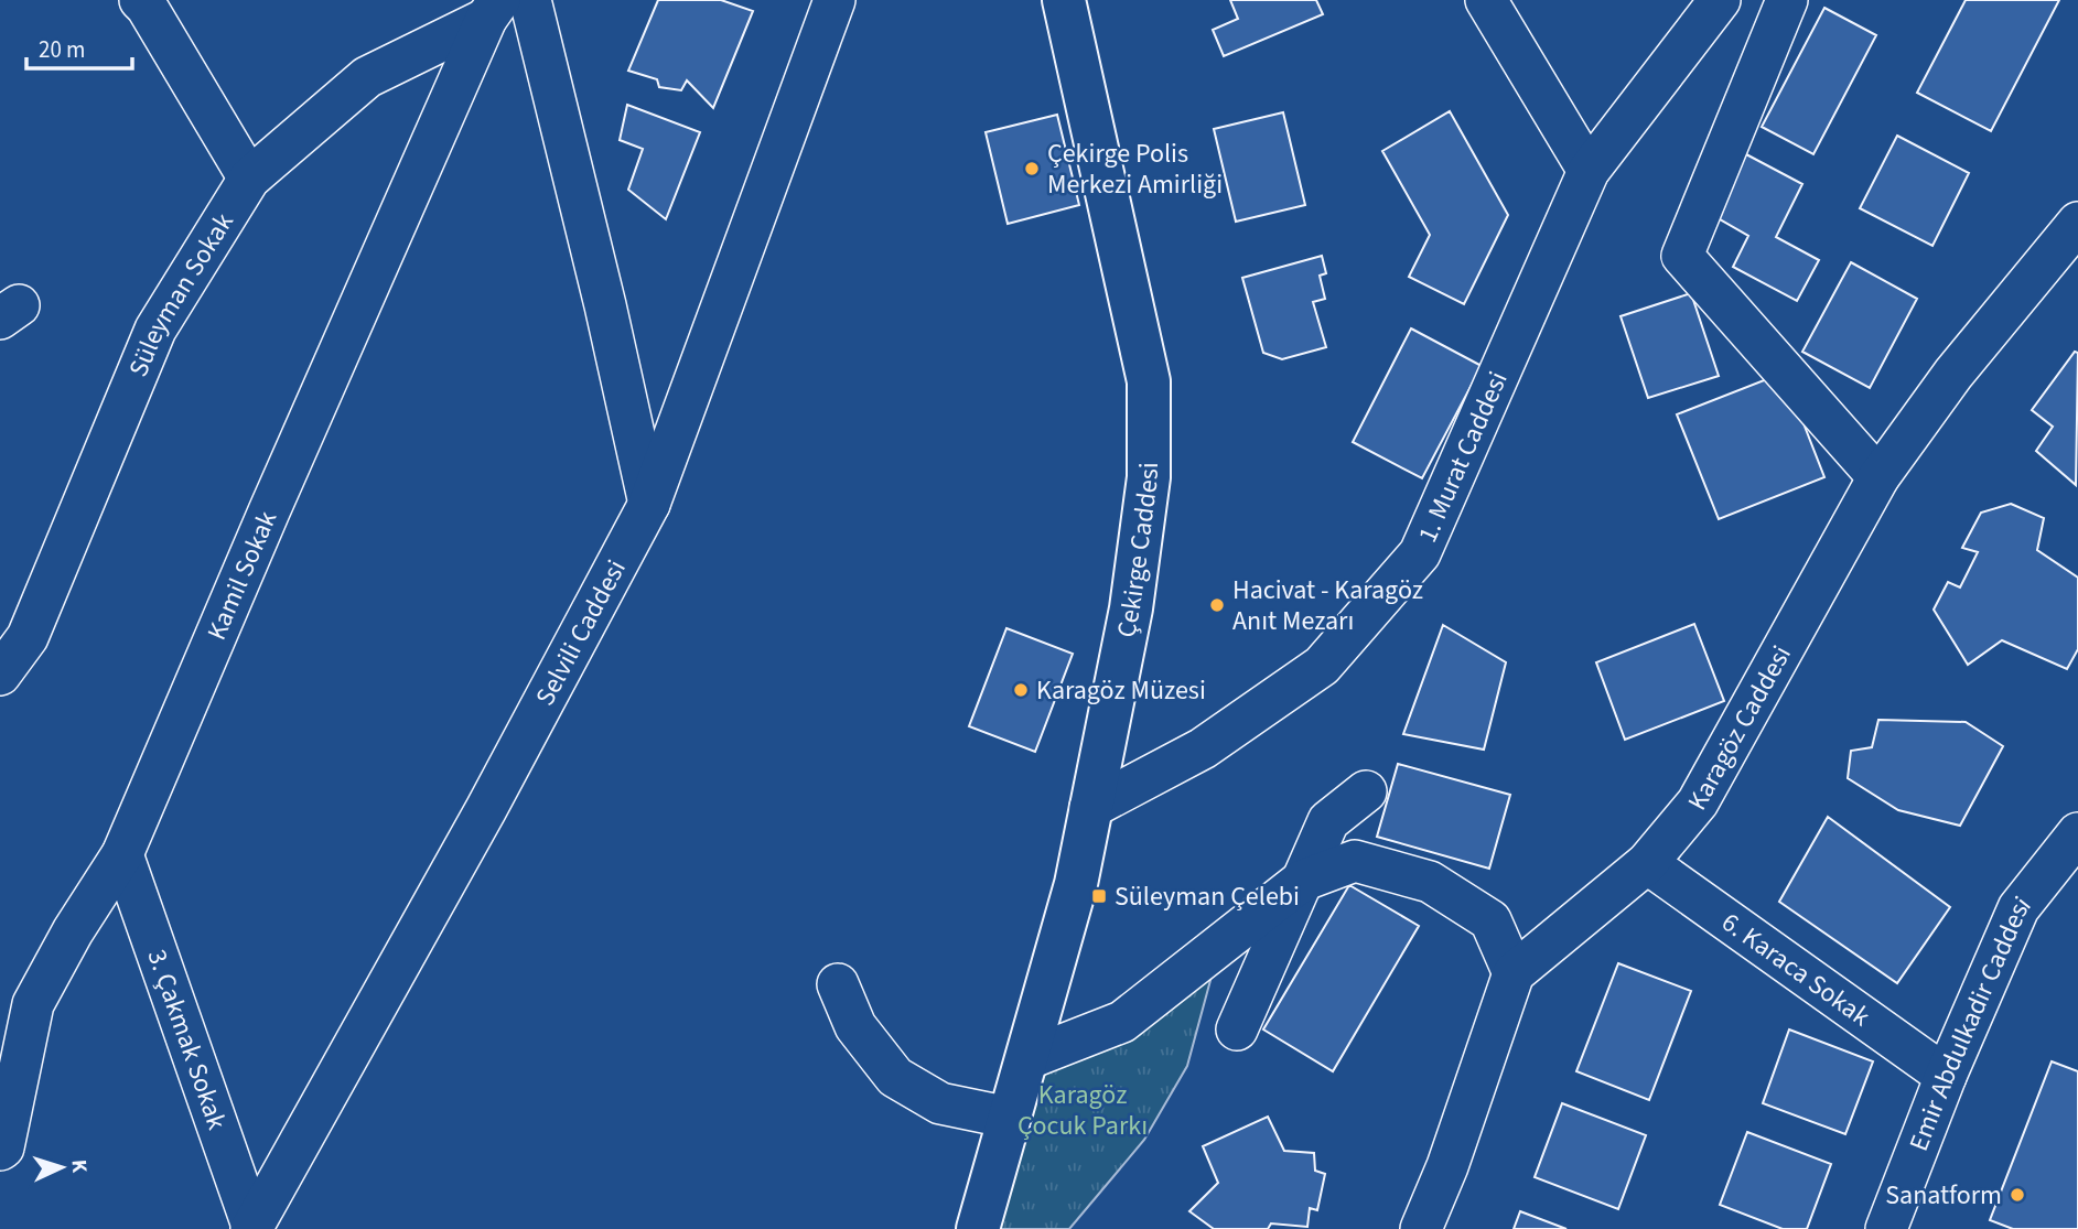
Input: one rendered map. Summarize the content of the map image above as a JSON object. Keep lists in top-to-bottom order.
{
  "streets": {
    "main road": ["Çekirge Caddesi"],
    "street": [
      "Süleyman Sokak",
      "1. Murat Caddesi",
      "Kamil Sokak",
      "Selvili Caddesi",
      "Karagöz Caddesi",
      "6. Karaca Sokak",
      "Emir Abdulkadir Caddesi",
      "3. Çakmak Sokak"
    ]
  },
  "crossings": [
    ["Süleyman Sokak", "Kamil Sokak"],
    ["1. Murat Caddesi", "Çekirge Caddesi"],
    ["Kamil Sokak", "3. Çakmak Sokak"],
    ["Selvili Caddesi", "3. Çakmak Sokak"],
    ["Karagöz Caddesi", "6. Karaca Sokak"],
    ["6. Karaca Sokak", "Emir Abdulkadir Caddesi"]
  ],
  "parks": ["Karagöz Çocuk Parkı"],
  "places": {
    "other": [
      "Çekirge Polis Merkezi Amirliği",
      "Hacivat - Karagöz Anıt Mezarı",
      "Karagöz Müzesi",
      "Sanatform"
    ],
    "transit": ["Süleyman Çelebi"]
  },
  "scale_bar": "20 m",
  "north": "right"
}
